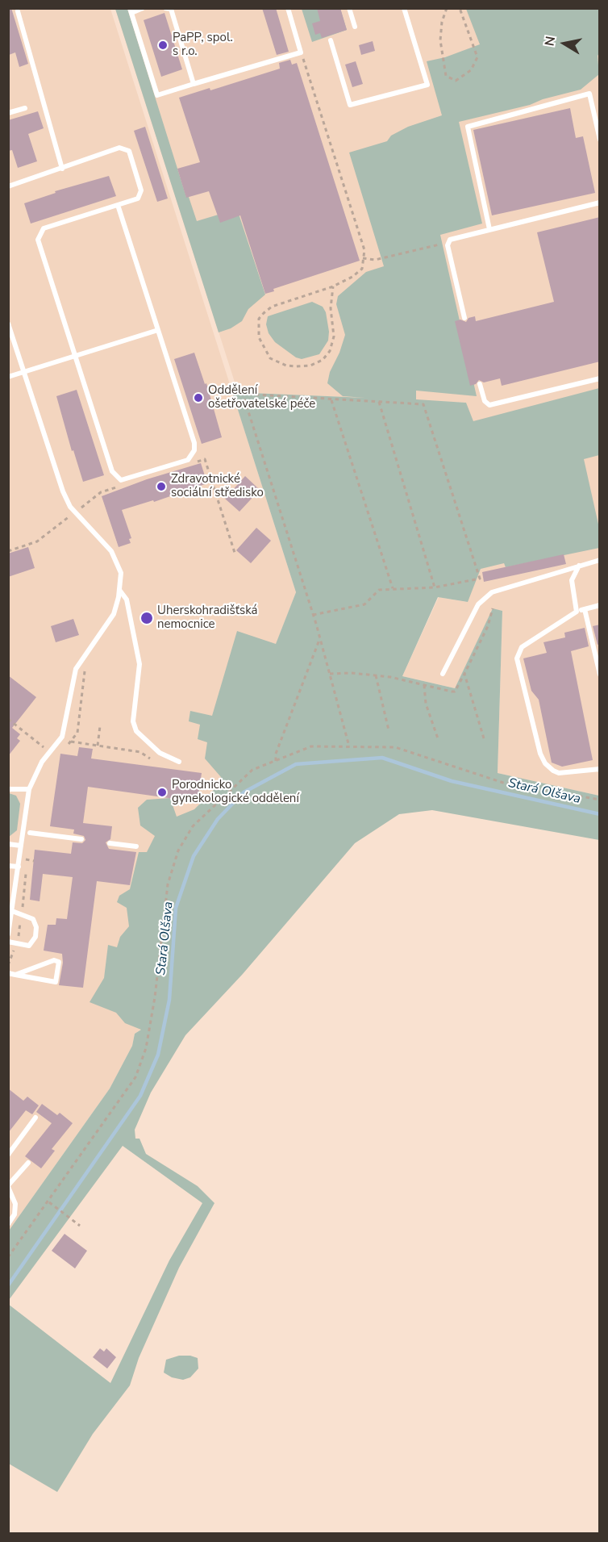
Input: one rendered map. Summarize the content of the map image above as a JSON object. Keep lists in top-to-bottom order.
{
  "water": ["Stará Olšava"],
  "places": [
    "PaPP, spol. s r.o.",
    "Oddělení ošetřovatelské péče",
    "Zdravotnické sociální středisko",
    "Uherskohradišťská nemocnice",
    "Porodnicko gynekologické oddělení"
  ],
  "north": "left"
}
